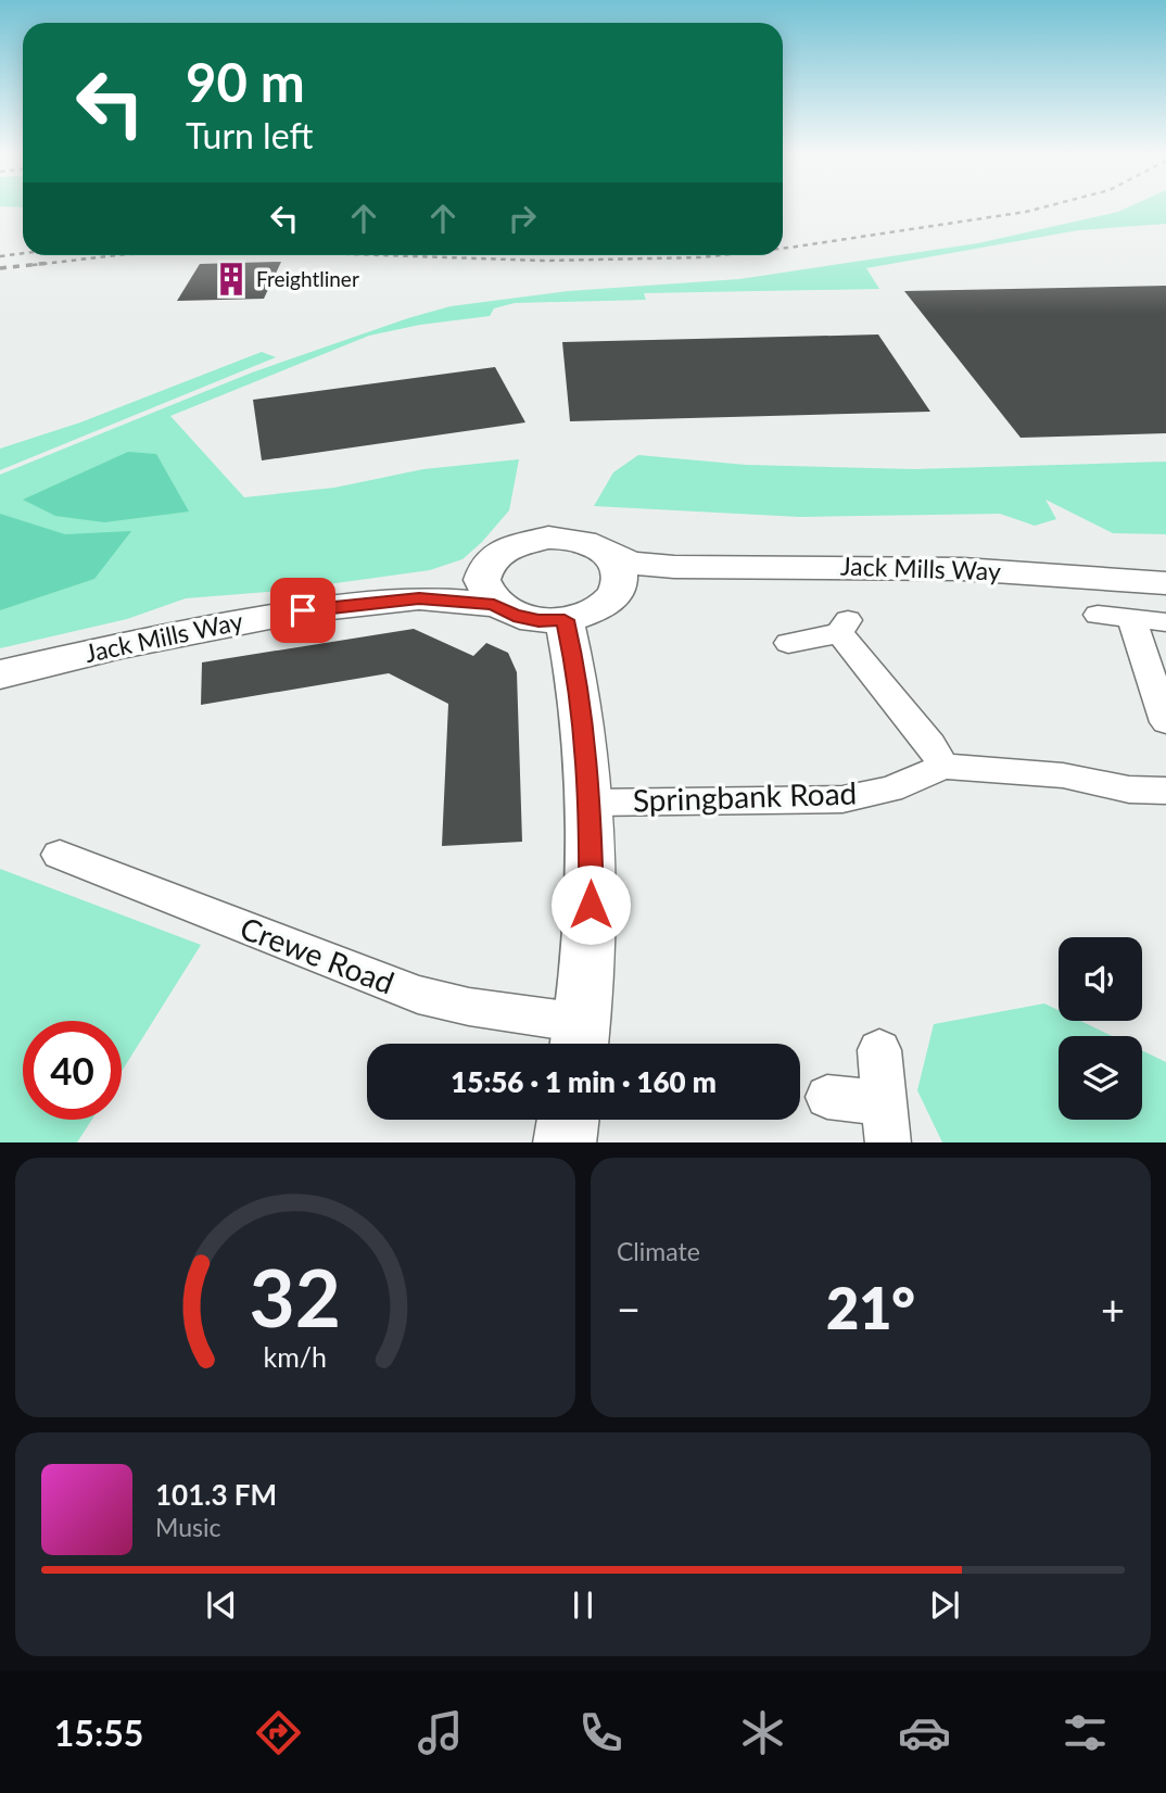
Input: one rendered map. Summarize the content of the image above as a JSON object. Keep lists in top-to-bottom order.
{
  "streets": {
    "main road": ["Jack Mills Way", "Crewe Road"],
    "street": ["Springbank Road"]
  },
  "crossings": [
    ["Jack Mills Way", "Crewe Road"],
    ["Springbank Road", "Crewe Road"]
  ],
  "places": {
    "building": ["Freightliner"]
  },
  "page": {
    "turn": ["90 m", "Turn left"],
    "limit": "40",
    "trip": "15:56 · 1 min · 160 m",
    "tile": "Climate",
    "heat": ["−", "21°", "+"],
    "song": ["101.3 FM", "Music"],
    "tabs": "15:55",
    "gauge": ["32", "km/h"]
  }
}
